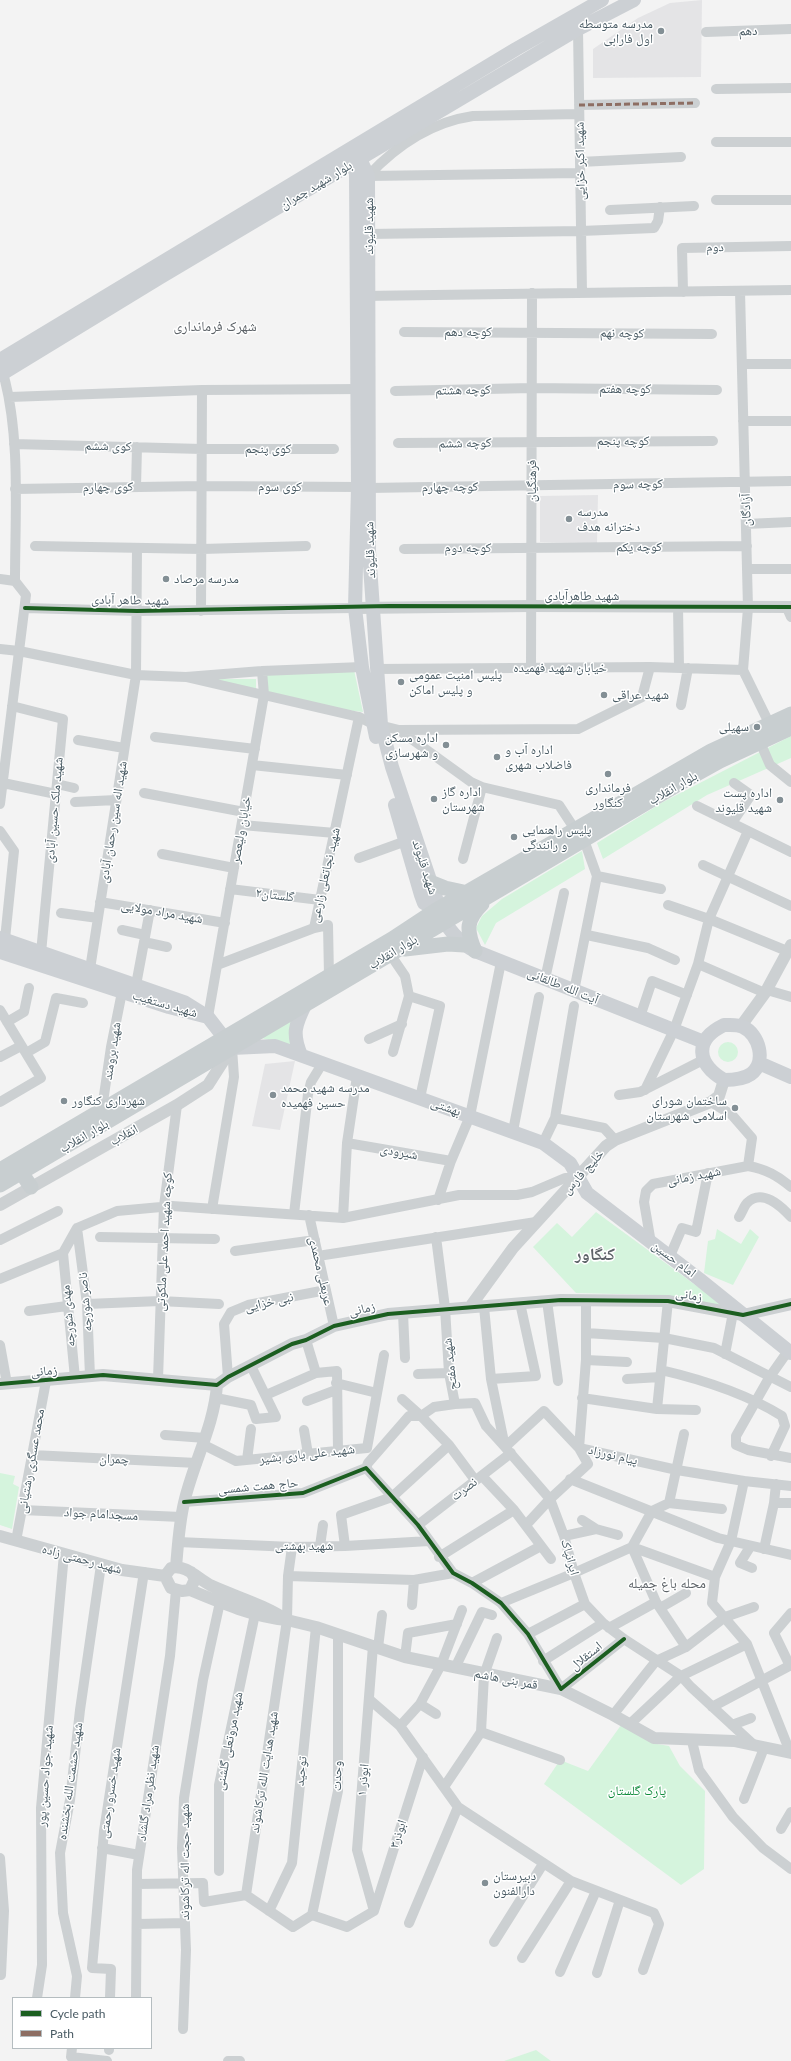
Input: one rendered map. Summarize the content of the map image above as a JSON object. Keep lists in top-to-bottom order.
{
  "streets": {
    "main road": [
      "بلوار شهید چمران",
      "شهید قلیوند",
      "بلوار انقلاب",
      "آیت الله طالقانی",
      "شهید دستغیب",
      "بهشتی",
      "امام حسین"
    ],
    "street": [
      "دهم",
      "شهید اکبر خزایی",
      "دوم",
      "کوچه دهم",
      "کوچه نهم",
      "کوچه هفتم",
      "کوچه هشتم",
      "کوچه پنجم",
      "کوچه ششم",
      "کوی ششم",
      "کوی پنجم",
      "فرهنگیان",
      "کوچه سوم",
      "کوی چهارم",
      "کوی سوم",
      "کوچه چهارم",
      "آزادگان",
      "کوچه یکم",
      "کوچه دوم",
      "شهید طاهرآبادی",
      "شهید طاهر آبادی",
      "خیابان شهید فهمیده",
      "شهید ملک حسین آبادی",
      "شهید اله سین رحمان آبادی",
      "خیابان ولیعصر",
      "شهید نجاتعلی زارعی",
      "گلستان۲",
      "شهید مراد مولایی",
      "شهید برومند",
      "انقلاب",
      "شیرودی",
      "خلیج فارس",
      "شهید زمانی",
      "کوچه شهید احمد علی ملکوتی",
      "عربعلی محمدی",
      "زمانی",
      "ناصر شورچه",
      "نبی خزایی",
      "مهدی شورچه",
      "شهید مفتح",
      "شهید علی یاری بشیر",
      "پیام نورزاد",
      "چمران",
      "محمد عسگری رشتیانی",
      "حاج همت شمسی",
      "نصرت",
      "مسجدامام جواد",
      "شهید بهشتی",
      "ایرانپاک",
      "شهید رحمتی زاده",
      "استقلال",
      "قمر بنی هاشم",
      "شهید مروتعلی گلشنی",
      "توحید",
      "شهید هدایت الله ترکاشوند",
      "شهید جواد حسین پور",
      "وحدت",
      "ابوذر ۱",
      "شهید حشمت الله بخشنده",
      "شهید خسرو رحمتی",
      "شهید نظر مراد گلشاد",
      "ابوذر۳",
      "شهید حجت اله ترکاشوند"
    ]
  },
  "crossings": [
    ["شهید اکبر خزایی", "بلوار شهید چمران"],
    ["بلوار شهید چمران", "شهید قلیوند"],
    ["شهید قلیوند", "کوی سوم"],
    ["شهید قلیوند", "کوچه چهارم"],
    ["شهید قلیوند", "شهید طاهرآبادی"],
    ["شهید قلیوند", "شهید طاهر آبادی"],
    ["شهید قلیوند", "خیابان شهید فهمیده"],
    ["شهید قلیوند", "بلوار انقلاب"],
    ["شهید قلیوند", "شهید نجاتعلی زارعی"],
    ["شهید قلیوند", "آیت الله طالقانی"],
    ["کوچه دهم", "کوچه نهم"],
    ["کوچه دهم", "فرهنگیان"],
    ["کوچه نهم", "فرهنگیان"],
    ["کوچه هفتم", "کوچه هشتم"],
    ["کوچه هفتم", "فرهنگیان"],
    ["کوچه هشتم", "فرهنگیان"],
    ["کوچه پنجم", "کوچه ششم"],
    ["کوچه پنجم", "فرهنگیان"],
    ["کوچه ششم", "فرهنگیان"],
    ["کوی ششم", "کوی پنجم"],
    ["فرهنگیان", "کوچه سوم"],
    ["فرهنگیان", "کوچه چهارم"],
    ["فرهنگیان", "کوچه یکم"],
    ["فرهنگیان", "کوچه دوم"],
    ["فرهنگیان", "شهید طاهرآبادی"],
    ["فرهنگیان", "خیابان شهید فهمیده"],
    ["کوچه سوم", "کوچه چهارم"],
    ["کوچه سوم", "آزادگان"],
    ["کوی چهارم", "کوی سوم"],
    ["کوی سوم", "کوچه چهارم"],
    ["آزادگان", "کوچه یکم"],
    ["آزادگان", "شهید طاهرآبادی"],
    ["آزادگان", "خیابان شهید فهمیده"],
    ["کوچه یکم", "کوچه دوم"],
    ["شهید طاهرآبادی", "شهید طاهر آبادی"],
    ["شهید طاهر آبادی", "شهید اله سین رحمان آبادی"],
    ["بلوار انقلاب", "آیت الله طالقانی"],
    ["بلوار انقلاب", "شهید برومند"],
    ["بلوار انقلاب", "بهشتی"],
    ["بلوار انقلاب", "انقلاب"],
    ["شهید ملک حسین آبادی", "شهید دستغیب"],
    ["شهید اله سین رحمان آبادی", "شهید مراد مولایی"],
    ["شهید اله سین رحمان آبادی", "شهید دستغیب"],
    ["خیابان ولیعصر", "شهید نجاتعلی زارعی"],
    ["خیابان ولیعصر", "گلستان۲"],
    ["خیابان ولیعصر", "شهید مراد مولایی"],
    ["شهید نجاتعلی زارعی", "گلستان۲"],
    ["شهید دستغیب", "شهید برومند"],
    ["بهشتی", "انقلاب"],
    ["بهشتی", "خلیج فارس"],
    ["بهشتی", "امام حسین"],
    ["انقلاب", "کوچه شهید احمد علی ملکوتی"],
    ["خلیج فارس", "امام حسین"],
    ["خلیج فارس", "زمانی"],
    ["شهید زمانی", "امام حسین"],
    ["کوچه شهید احمد علی ملکوتی", "زمانی"],
    ["امام حسین", "زمانی"],
    ["عربعلی محمدی", "زمانی"],
    ["عربعلی محمدی", "نبی خزایی"],
    ["زمانی", "ناصر شورچه"],
    ["زمانی", "نبی خزایی"],
    ["زمانی", "مهدی شورچه"],
    ["زمانی", "شهید مفتح"],
    ["زمانی", "محمد عسگری رشتیانی"],
    ["شهید مفتح", "حاج همت شمسی"],
    ["شهید مفتح", "ایرانپاک"],
    ["پیام نورزاد", "نصرت"],
    ["پیام نورزاد", "ایرانپاک"],
    ["چمران", "محمد عسگری رشتیانی"],
    ["محمد عسگری رشتیانی", "مسجدامام جواد"],
    ["محمد عسگری رشتیانی", "شهید رحمتی زاده"],
    ["نصرت", "ایرانپاک"],
    ["شهید بهشتی", "شهید هدایت الله ترکاشوند"],
    ["ایرانپاک", "استقلال"],
    ["ایرانپاک", "قمر بنی هاشم"],
    ["شهید رحمتی زاده", "قمر بنی هاشم"],
    ["شهید رحمتی زاده", "شهید جواد حسین پور"],
    ["شهید رحمتی زاده", "شهید حشمت الله بخشنده"],
    ["شهید رحمتی زاده", "شهید خسرو رحمتی"],
    ["شهید رحمتی زاده", "شهید نظر مراد گلشاد"],
    ["استقلال", "قمر بنی هاشم"],
    ["قمر بنی هاشم", "شهید مروتعلی گلشنی"],
    ["قمر بنی هاشم", "توحید"],
    ["قمر بنی هاشم", "شهید هدایت الله ترکاشوند"],
    ["قمر بنی هاشم", "وحدت"],
    ["قمر بنی هاشم", "ابوذر ۱"],
    ["قمر بنی هاشم", "شهید نظر مراد گلشاد"],
    ["قمر بنی هاشم", "شهید حجت اله ترکاشوند"],
    ["ابوذر ۱", "ابوذر۳"]
  ],
  "districts": ["شهرک فرمانداری", "کنگاور", "محله باغ‌ جمیله"],
  "parks": ["پارک گلستان"],
  "places": [
    "مدرسه متوسطه اول فارابی",
    "مدرسه دخترانه هدف",
    "مدرسه مرصاد",
    "پلیس امنیت عمومی و پلیس اماکن",
    "شهید عراقی",
    "سهیلی",
    "اداره مسکن و شهرسازی",
    "اداره آب و فاضلاب شهری",
    "فرمانداری کنگاور",
    "اداره گاز شهرستان",
    "اداره پست شهید قلیوند",
    "پلیس راهنمایی و رانندگی",
    "مدرسه شهید محمد حسین فهمیده",
    "شهرداری کنگاور",
    "ساختمان شورای اسلامی شهرستان",
    "دبیرستان دارالفنون"
  ],
  "legend": ["Cycle path", "Path"]
}
